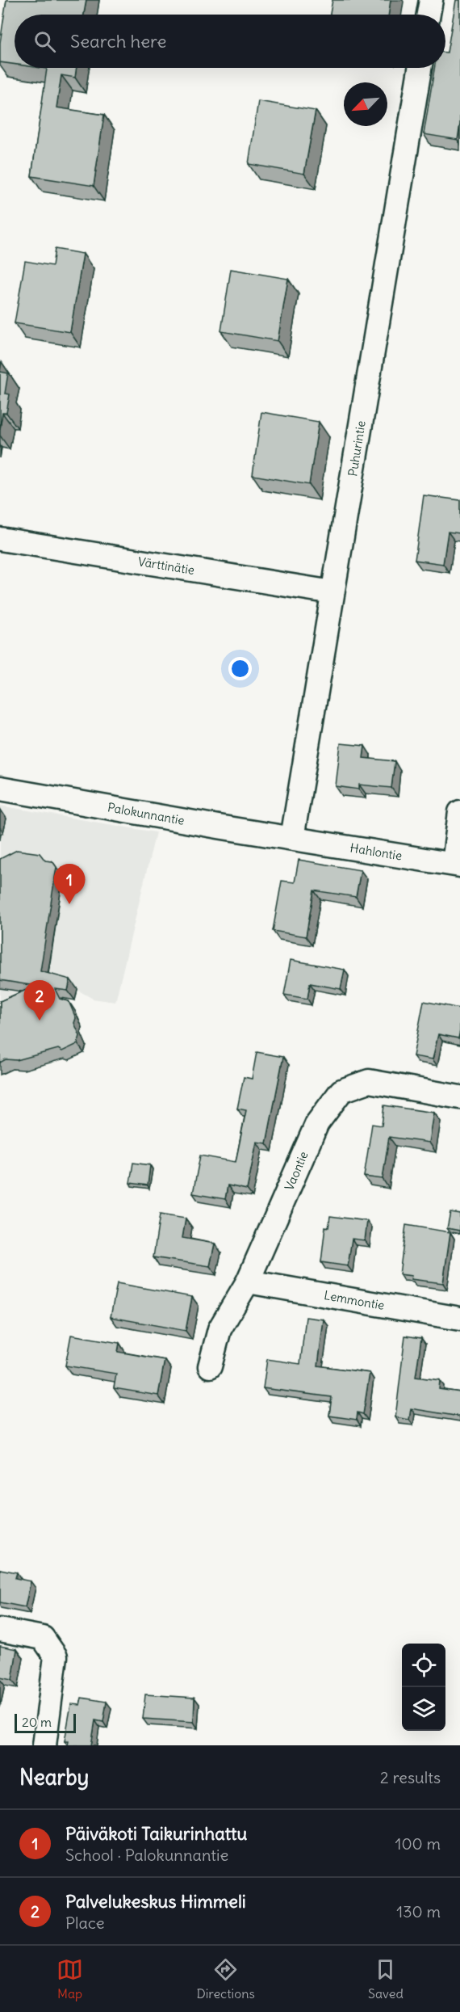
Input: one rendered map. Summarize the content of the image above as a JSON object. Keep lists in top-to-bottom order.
{
  "streets": {
    "street": [
      "Puhurintie",
      "Värttinätie",
      "Palokunnantie",
      "Hahlontie",
      "Vaontie",
      "Lemmontie"
    ]
  },
  "crossings": [
    ["Puhurintie", "Värttinätie"],
    ["Puhurintie", "Palokunnantie"],
    ["Puhurintie", "Hahlontie"],
    ["Palokunnantie", "Hahlontie"],
    ["Vaontie", "Lemmontie"]
  ],
  "scale_bar": "20 m",
  "north": "bottom left",
  "page": {
    "search": "Search here",
    "pins": ["1", "2"],
    "scale": "20 m",
    "heading": ["Nearby", "2 results"],
    "list": [
      {
        "mark": "1",
        "name": "Päiväkoti Taikurinhattu",
        "note": "School · Palokunnantie",
        "value": "100 m"
      },
      {
        "mark": "2",
        "name": "Palvelukeskus Himmeli",
        "note": "Place",
        "value": "130 m"
      }
    ],
    "nav": ["Map", "Directions", "Saved"]
  }
}
